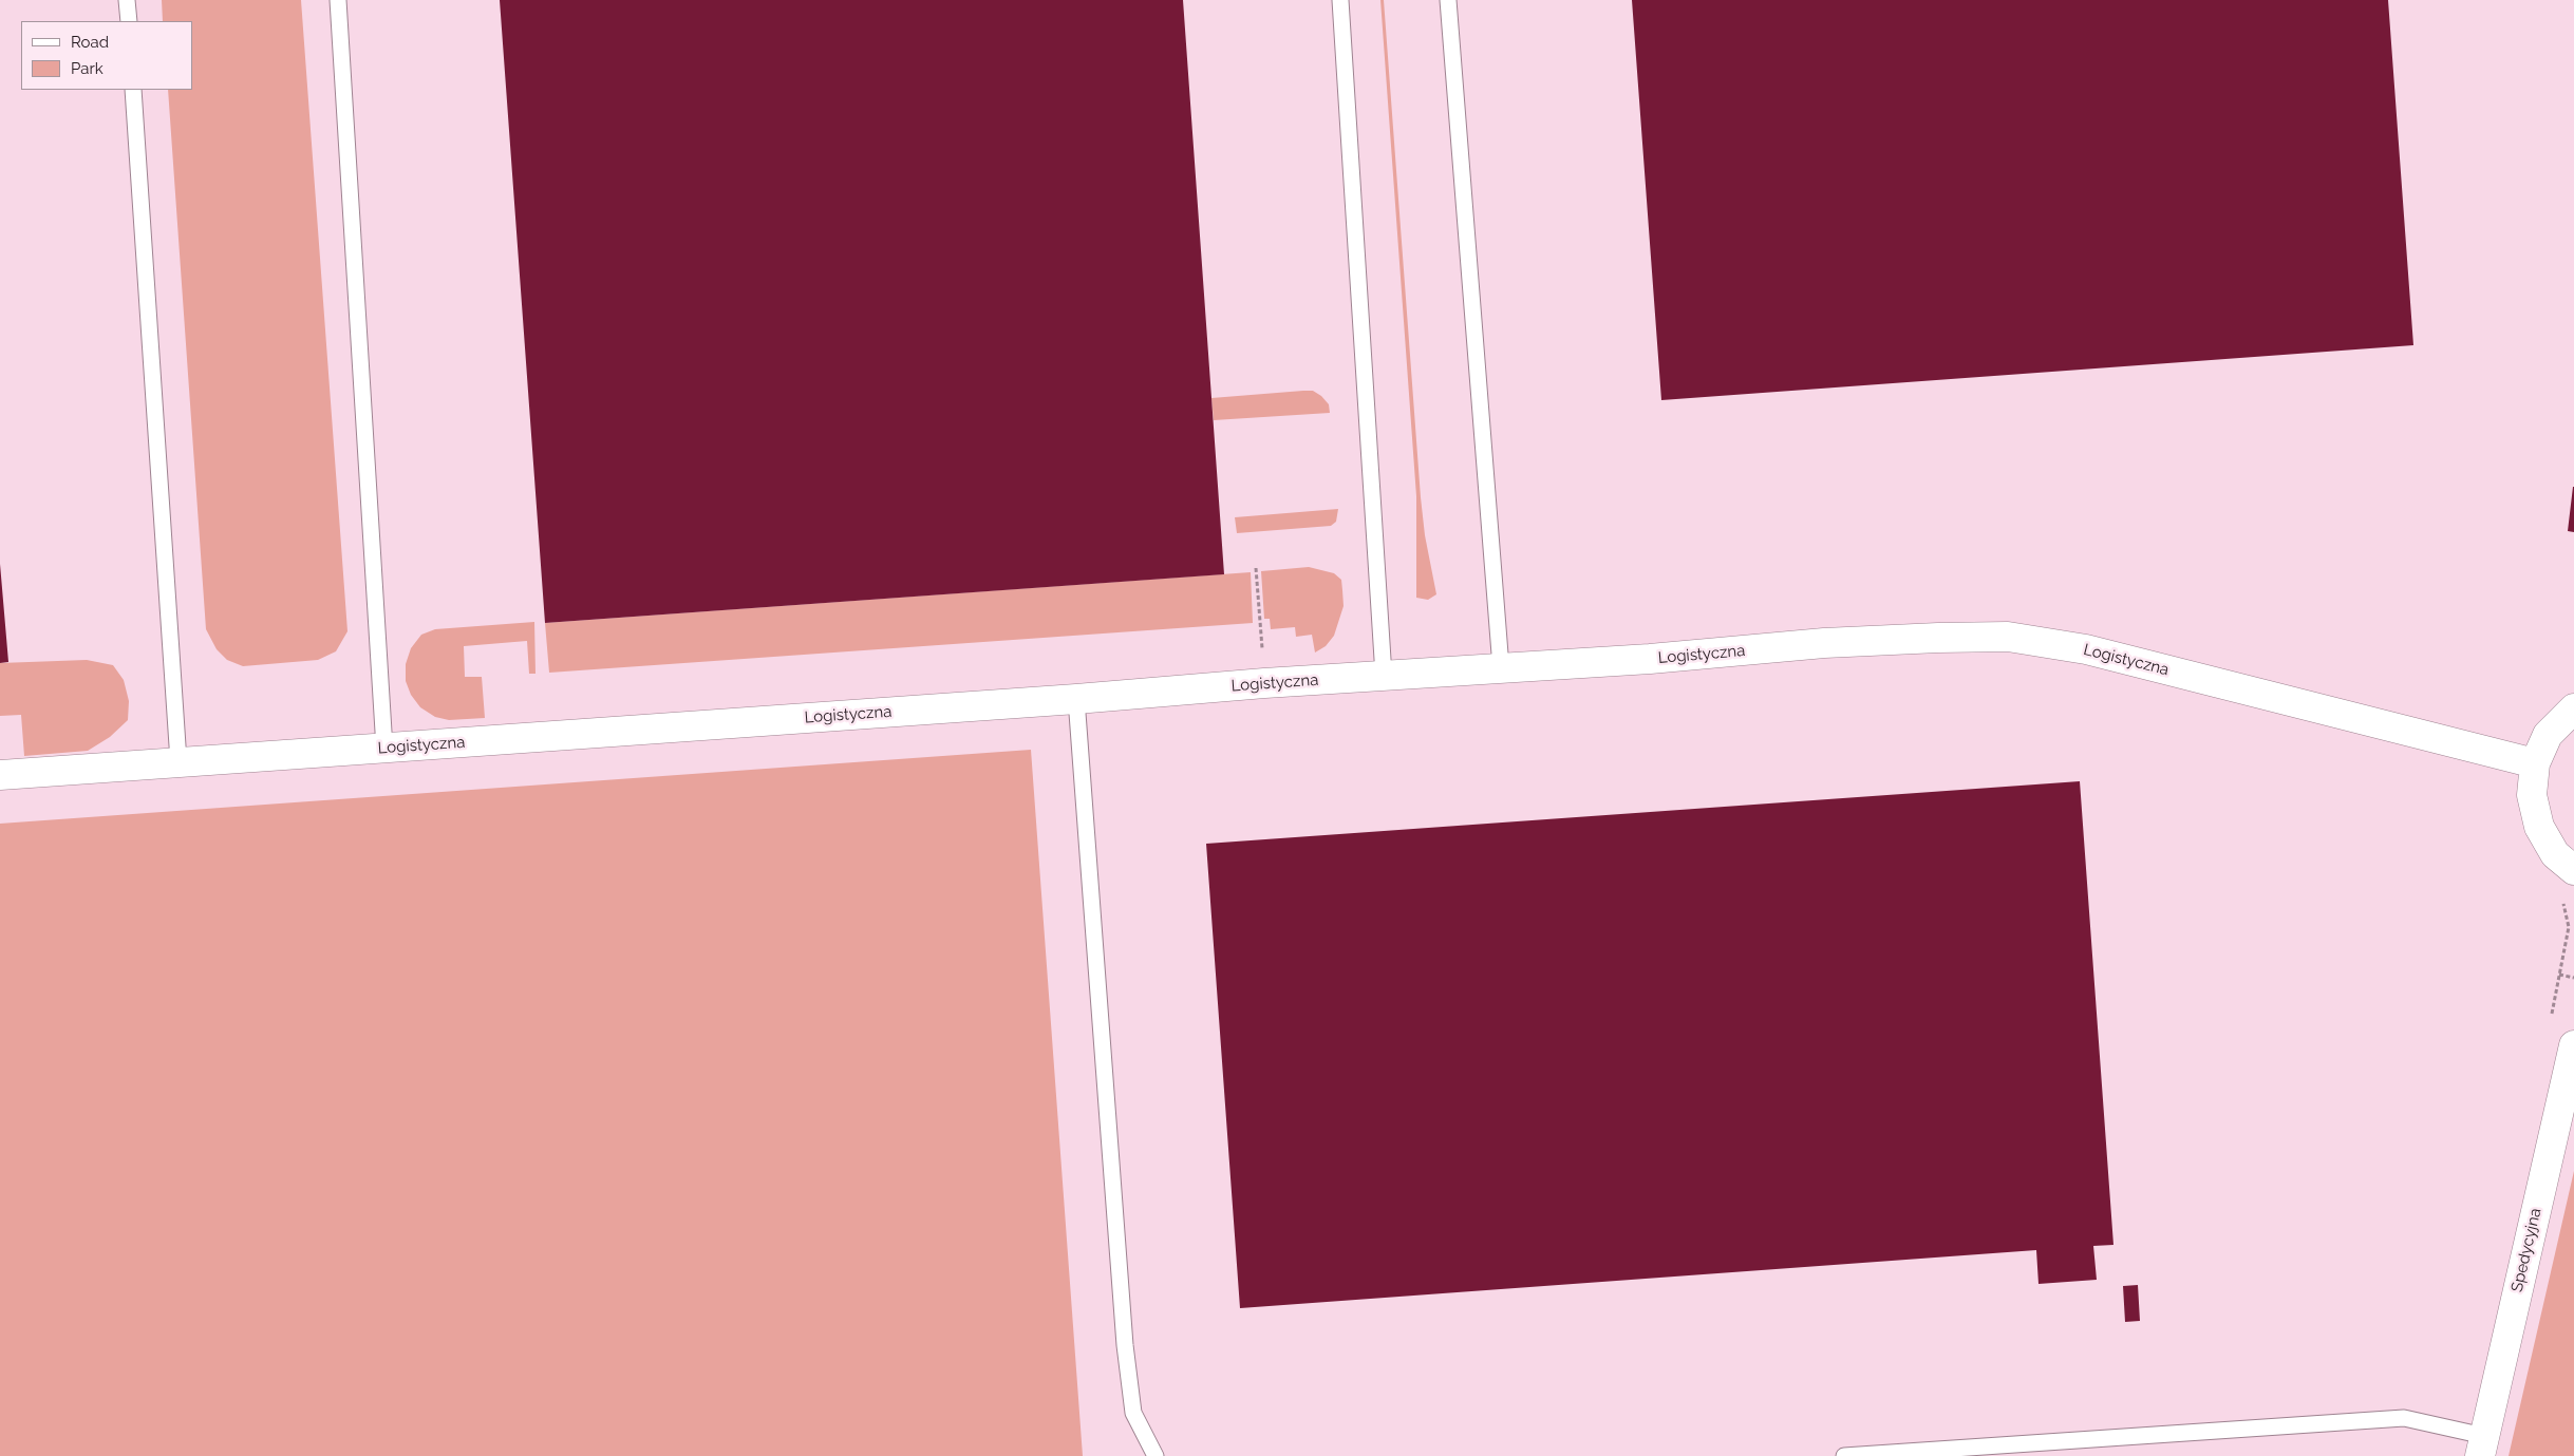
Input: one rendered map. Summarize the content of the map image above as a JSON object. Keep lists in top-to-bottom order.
{
  "streets": {
    "street": ["Logistyczna", "Spedycyjna"]
  },
  "legend": ["Road", "Park"]
}
